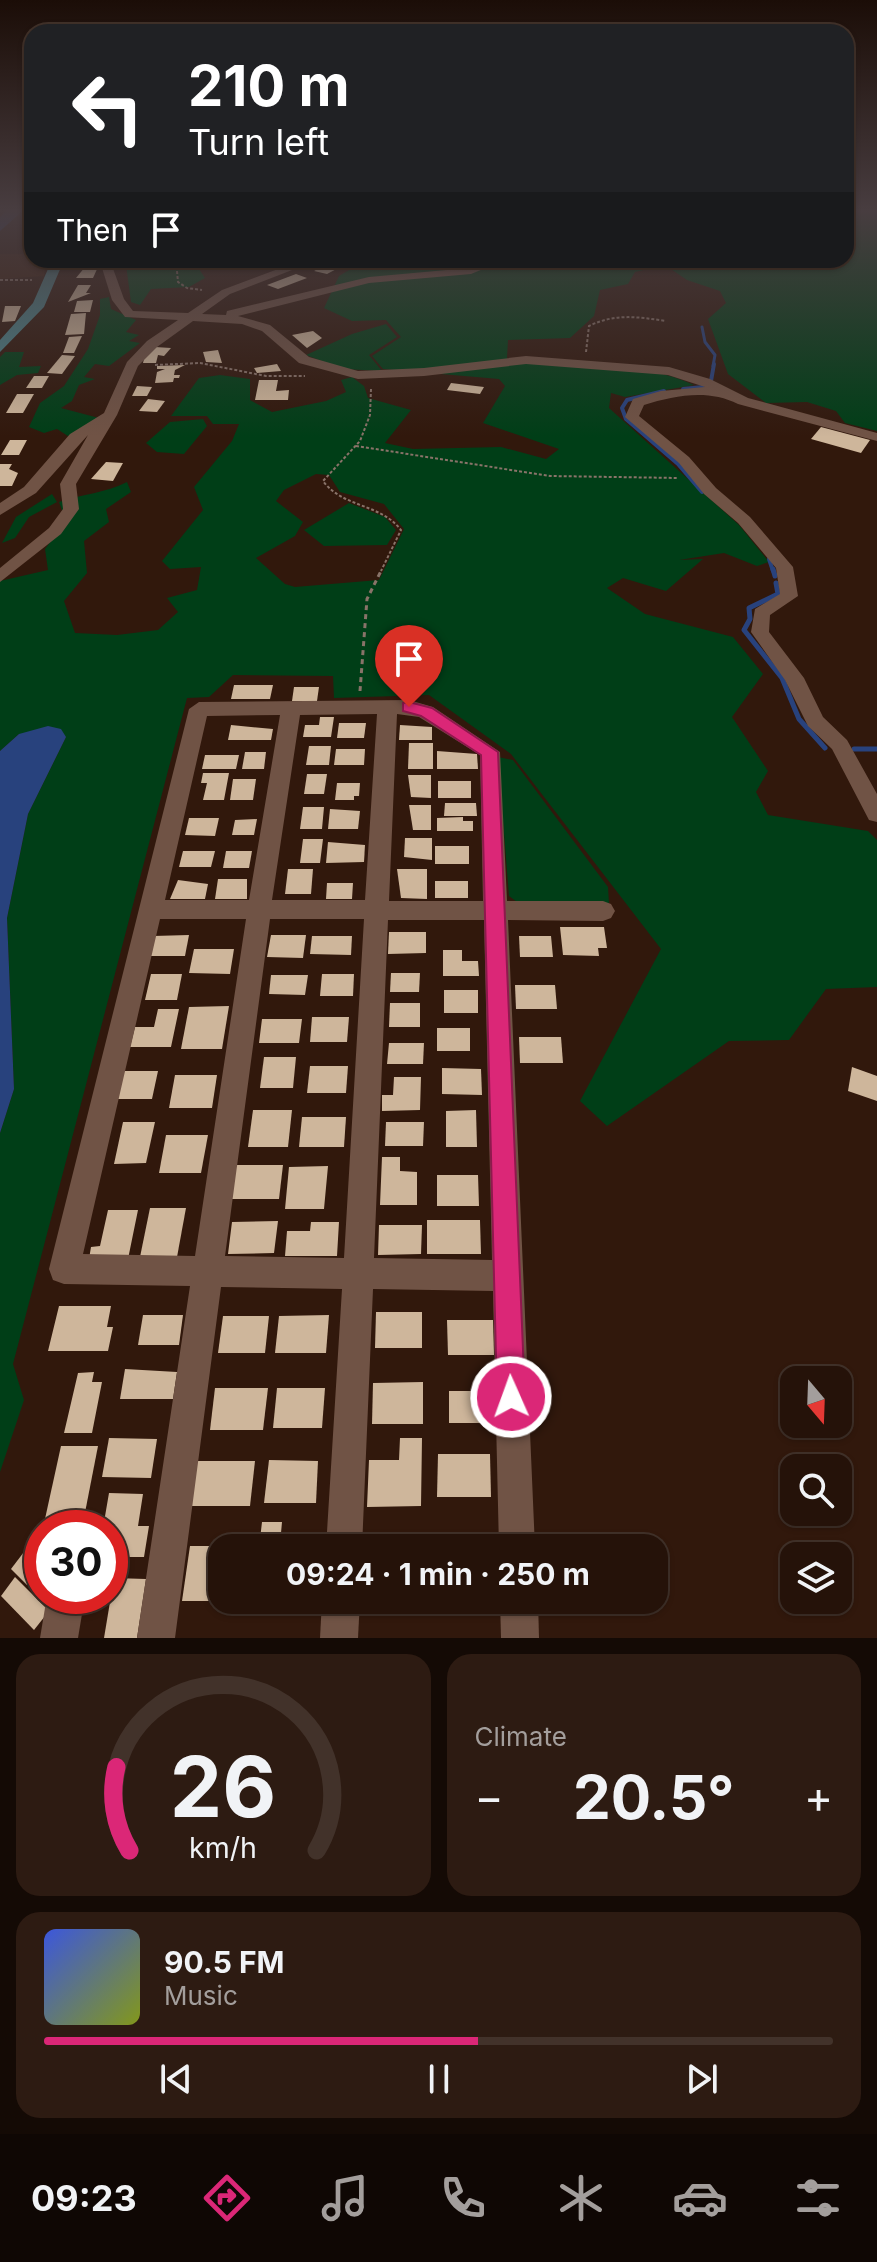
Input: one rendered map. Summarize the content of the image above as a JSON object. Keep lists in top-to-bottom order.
{
  "north": "bottom",
  "page": {
    "turn": ["210 m", "Turn left"],
    "then": "Then",
    "limit": "30",
    "trip": "09:24 · 1 min · 250 m",
    "tile": "Climate",
    "heat": ["−", "20.5°", "+"],
    "song": ["90.5 FM", "Music"],
    "tabs": "09:23",
    "gauge": ["26", "km/h"]
  }
}
